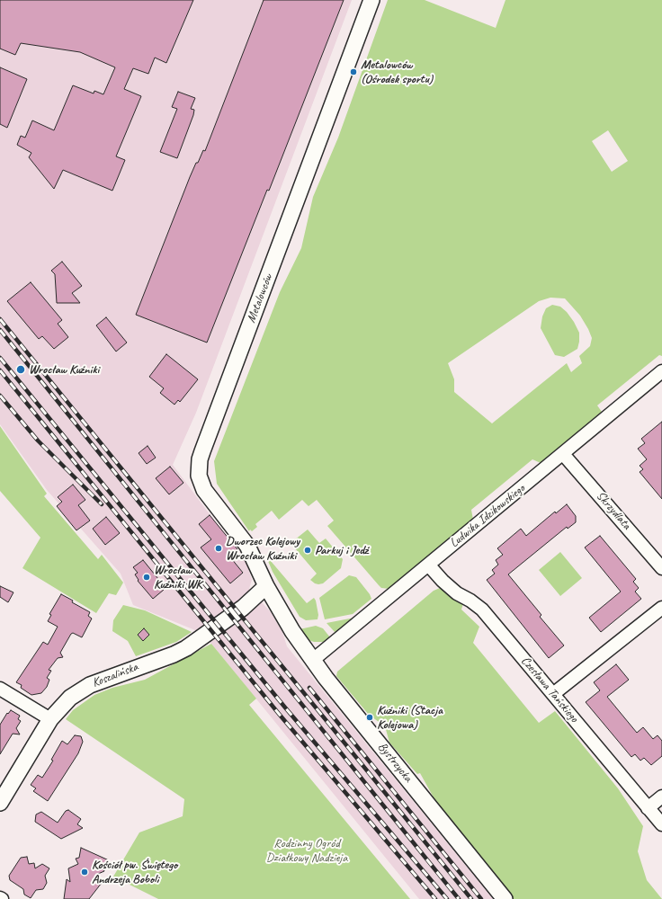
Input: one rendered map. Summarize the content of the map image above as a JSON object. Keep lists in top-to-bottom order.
{
  "streets": {
    "street": [
      "Metalowców",
      "Skrzydlata",
      "Ludwika Idzikowskiego",
      "Koszalińska",
      "Czesława Tańskiego",
      "Bystrzycka"
    ]
  },
  "crossings": [
    ["Metalowców", "Koszalińska"],
    ["Metalowców", "Bystrzycka"],
    ["Skrzydlata", "Ludwika Idzikowskiego"],
    ["Ludwika Idzikowskiego", "Czesława Tańskiego"],
    ["Ludwika Idzikowskiego", "Bystrzycka"],
    ["Koszalińska", "Bystrzycka"]
  ],
  "parks": ["Rodzinny Ogród Działkowy Nadzieja"],
  "places": [
    "Metalowców (Ośrodek sportu)",
    "Wrocław Kuźniki",
    "Dworzec Kolejowy Wrocław Kuźniki",
    "Parkuj i Jedź",
    "Wrocław Kuźniki WK",
    "Kuźniki (Stacja Kolejowa)",
    "Kościół pw. Świętego Andrzeja Boboli"
  ]
}
